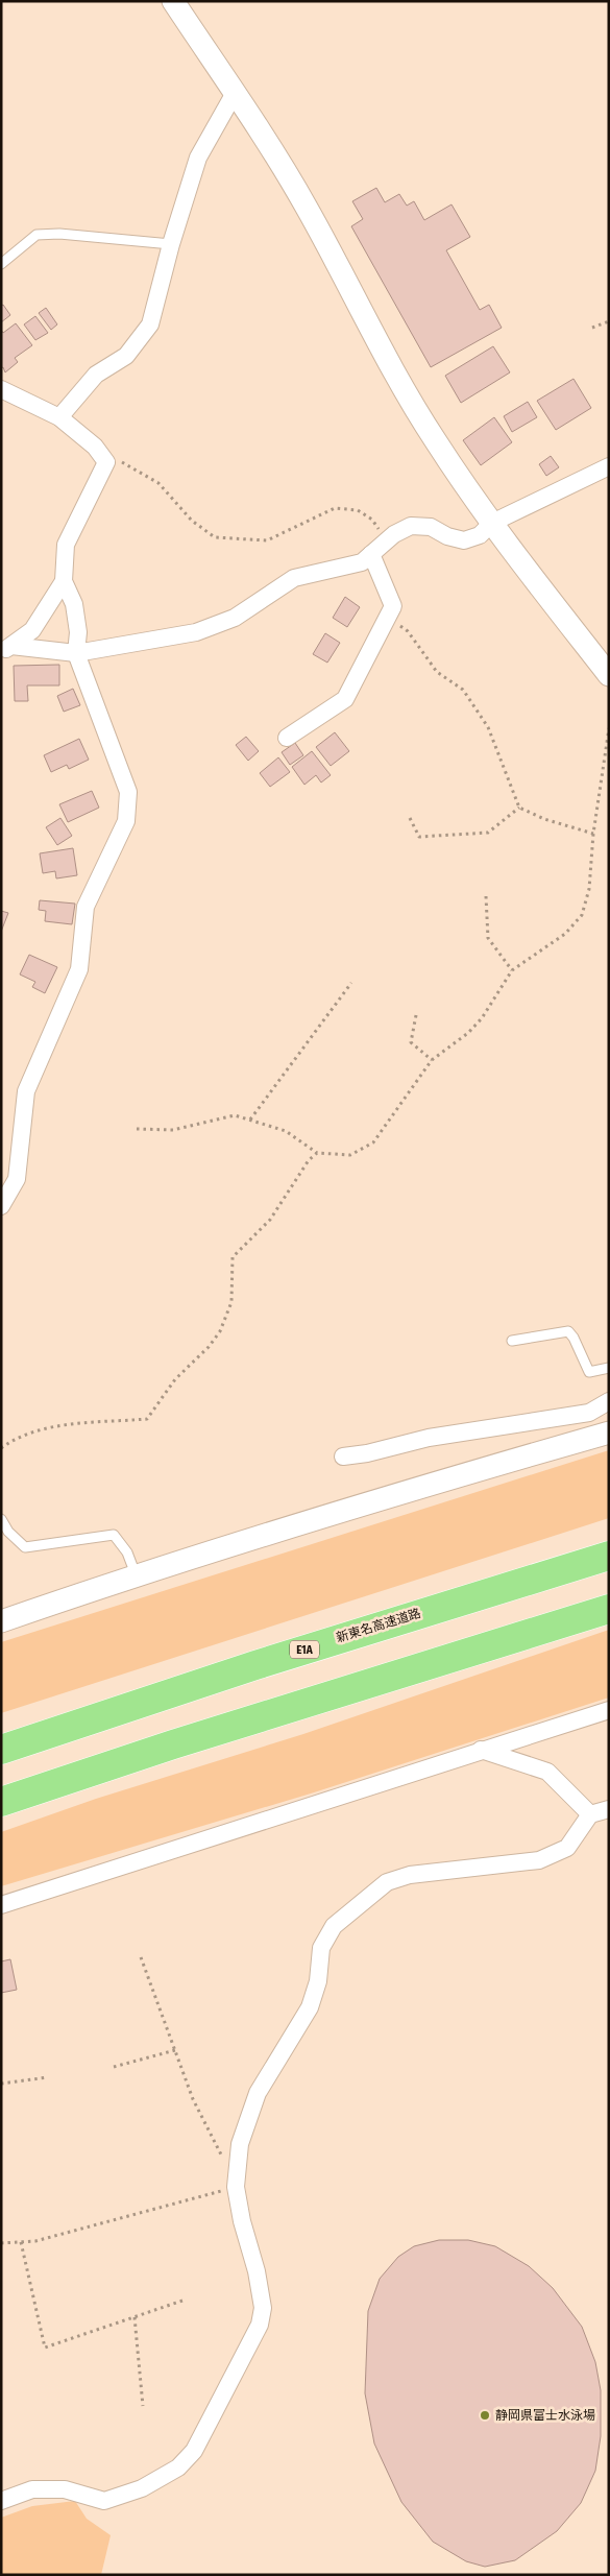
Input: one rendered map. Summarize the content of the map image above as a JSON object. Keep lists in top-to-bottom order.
{
  "streets": {
    "highway": ["新東名高速道路", "E1A"]
  },
  "places": ["静岡県富士水泳場"]
}
